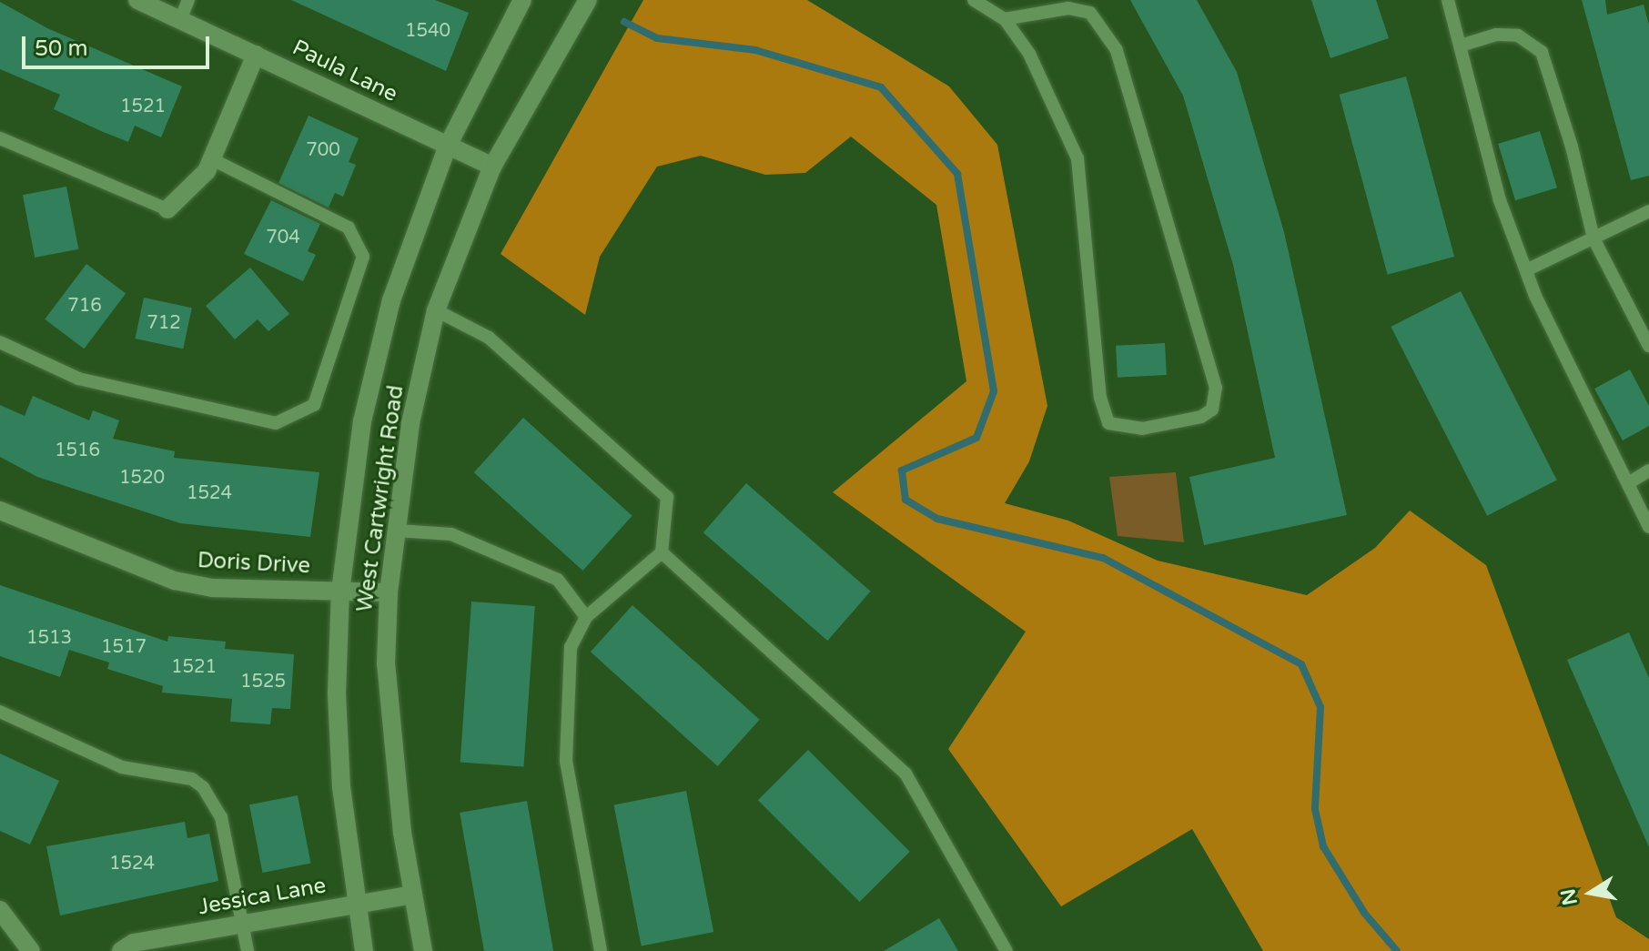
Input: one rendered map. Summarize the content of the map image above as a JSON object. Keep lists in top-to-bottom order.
{
  "streets": {
    "main road": [
      "Paula Lane",
      "West Cartwright Road",
      "Doris Drive",
      "Jessica Lane"
    ]
  },
  "crossings": [
    ["Paula Lane", "West Cartwright Road"],
    ["West Cartwright Road", "Doris Drive"],
    ["West Cartwright Road", "Jessica Lane"]
  ],
  "house_numbers": [
    "1540",
    "1521",
    "700",
    "704",
    "716",
    "712",
    "1516",
    "1520",
    "1524",
    "1513",
    "1517",
    "1521",
    "1525",
    "1524"
  ],
  "scale_bar": "50 m",
  "north": "left"
}
